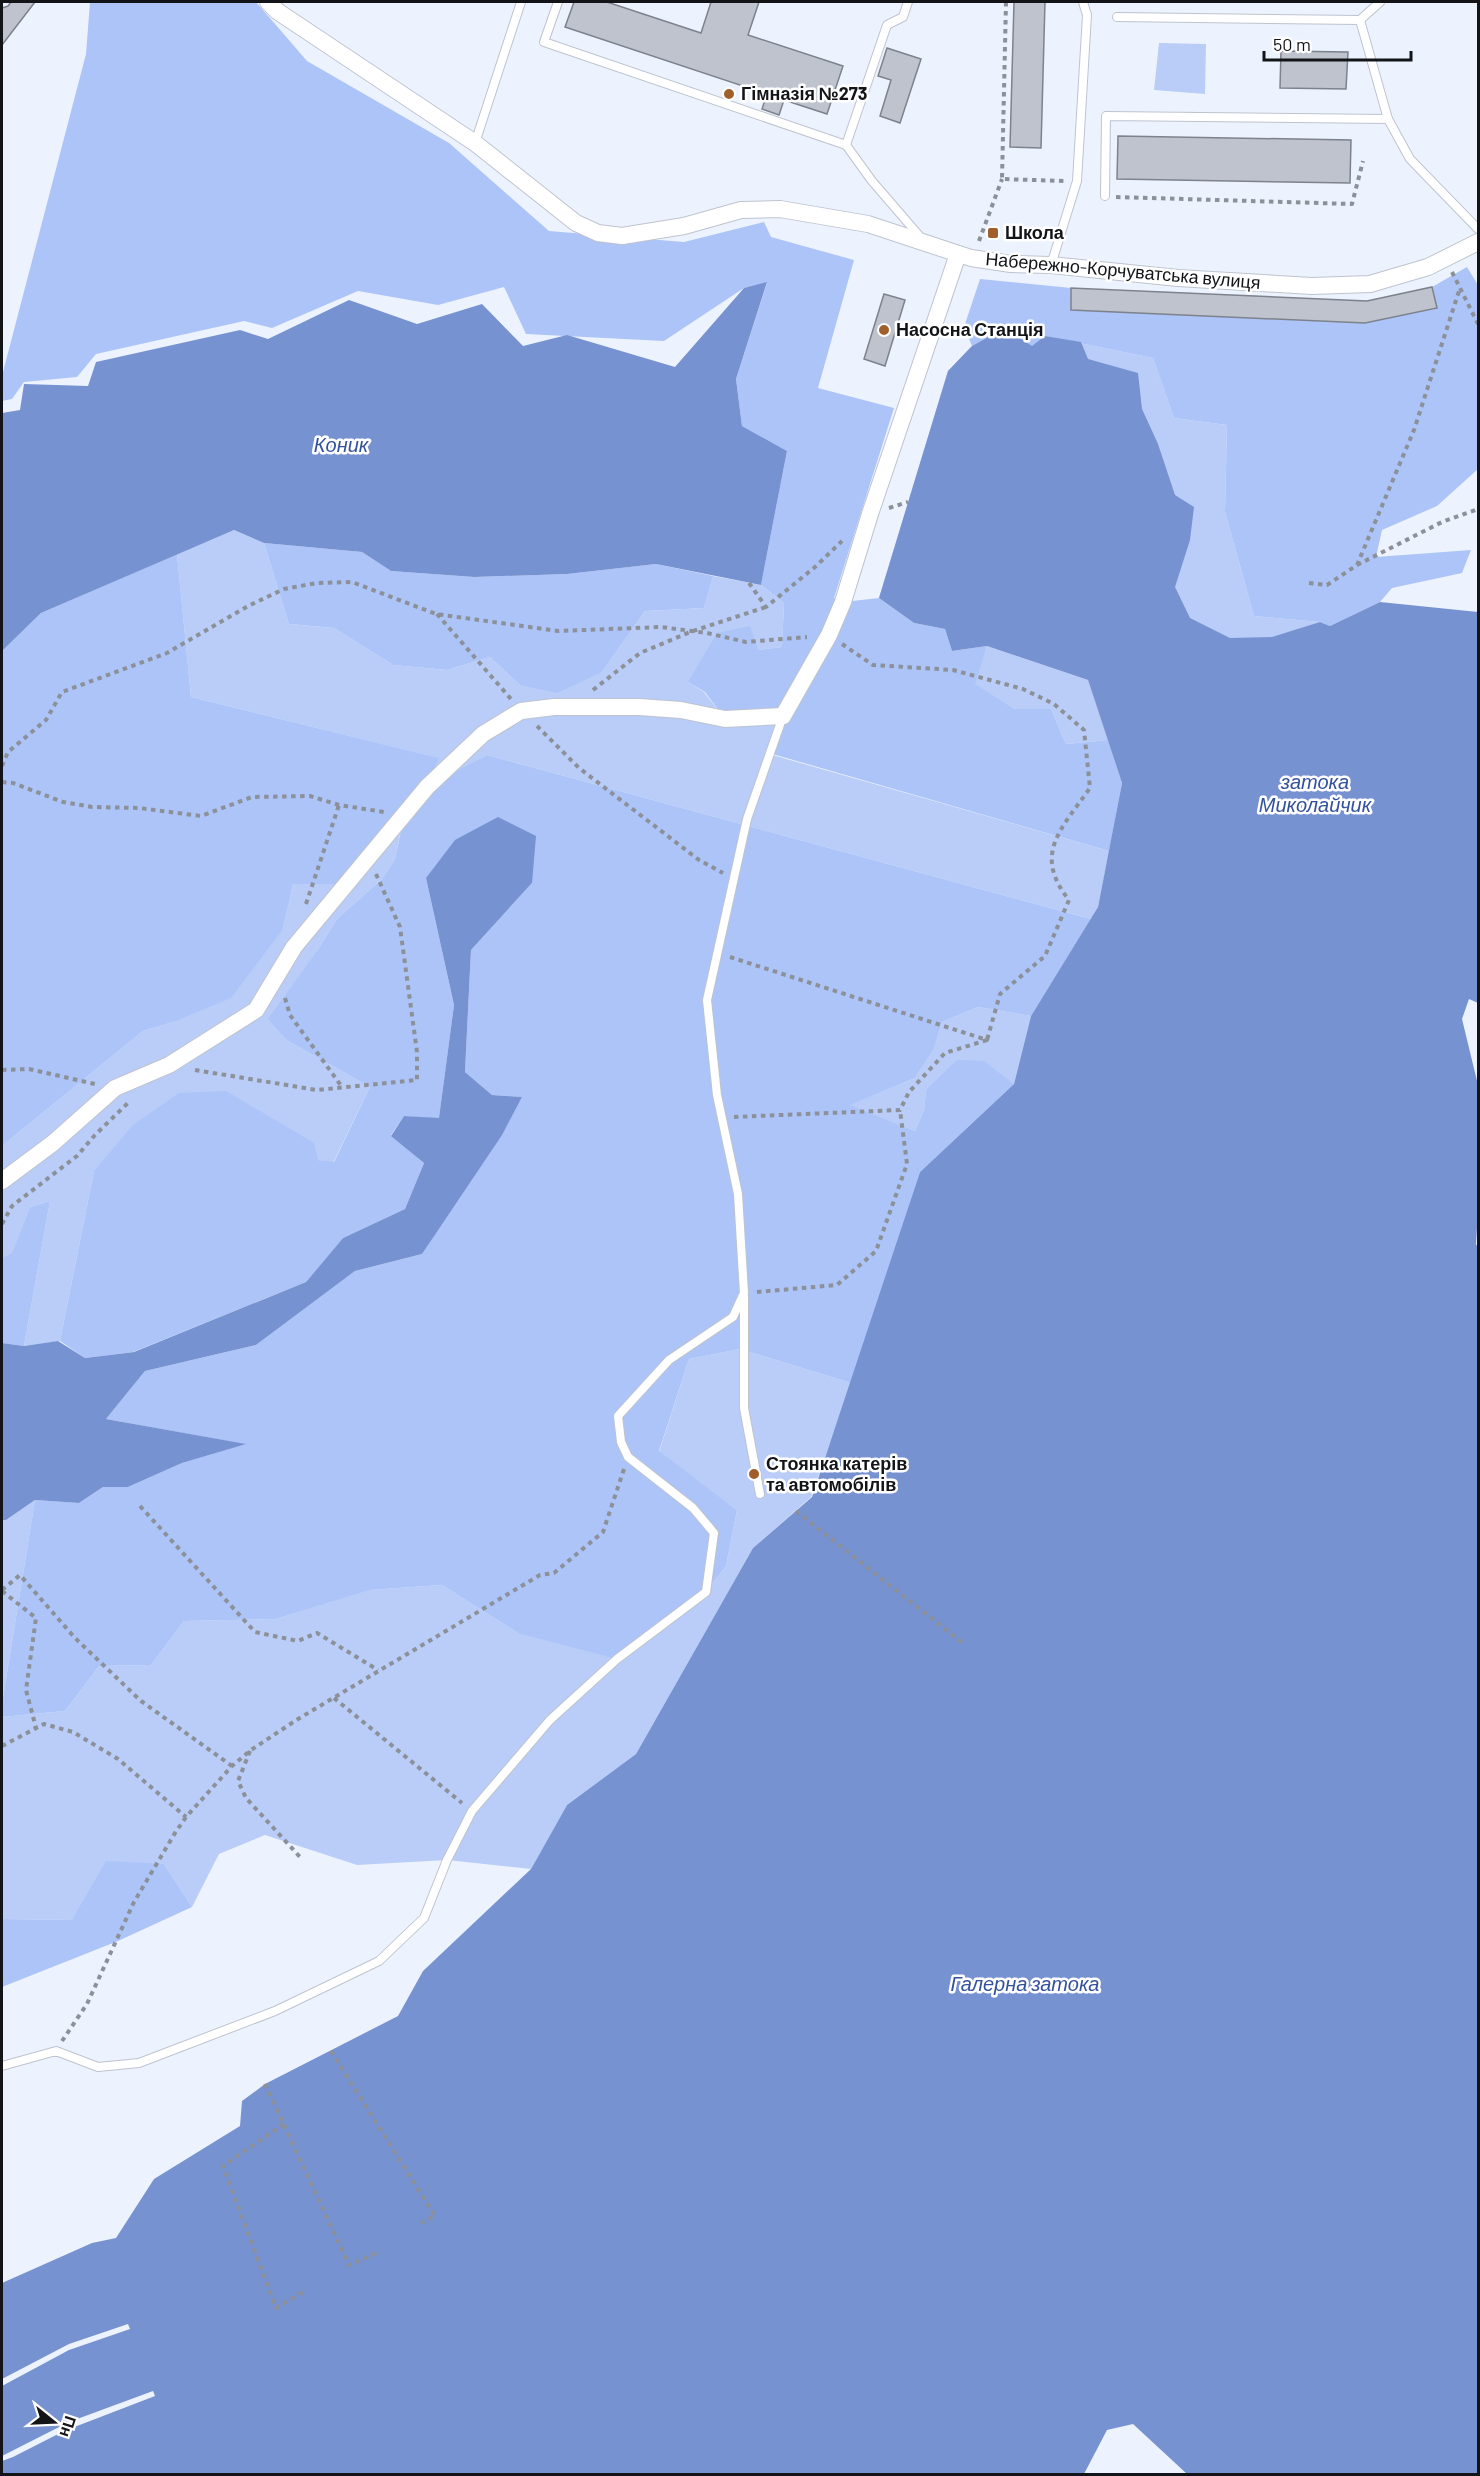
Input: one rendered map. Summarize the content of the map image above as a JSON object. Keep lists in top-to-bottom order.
{
  "streets": {
    "street": ["Набережно-Корчуватська вулиця"]
  },
  "water": ["Коник", "затока Миколайчик", "Галерна затока"],
  "places": {
    "other": ["Гімназія №273", "Насосна Станція", "Стоянка катерів та автомобілів"],
    "transit": ["Школа"]
  },
  "scale_bar": "50 m",
  "north": "right"
}
